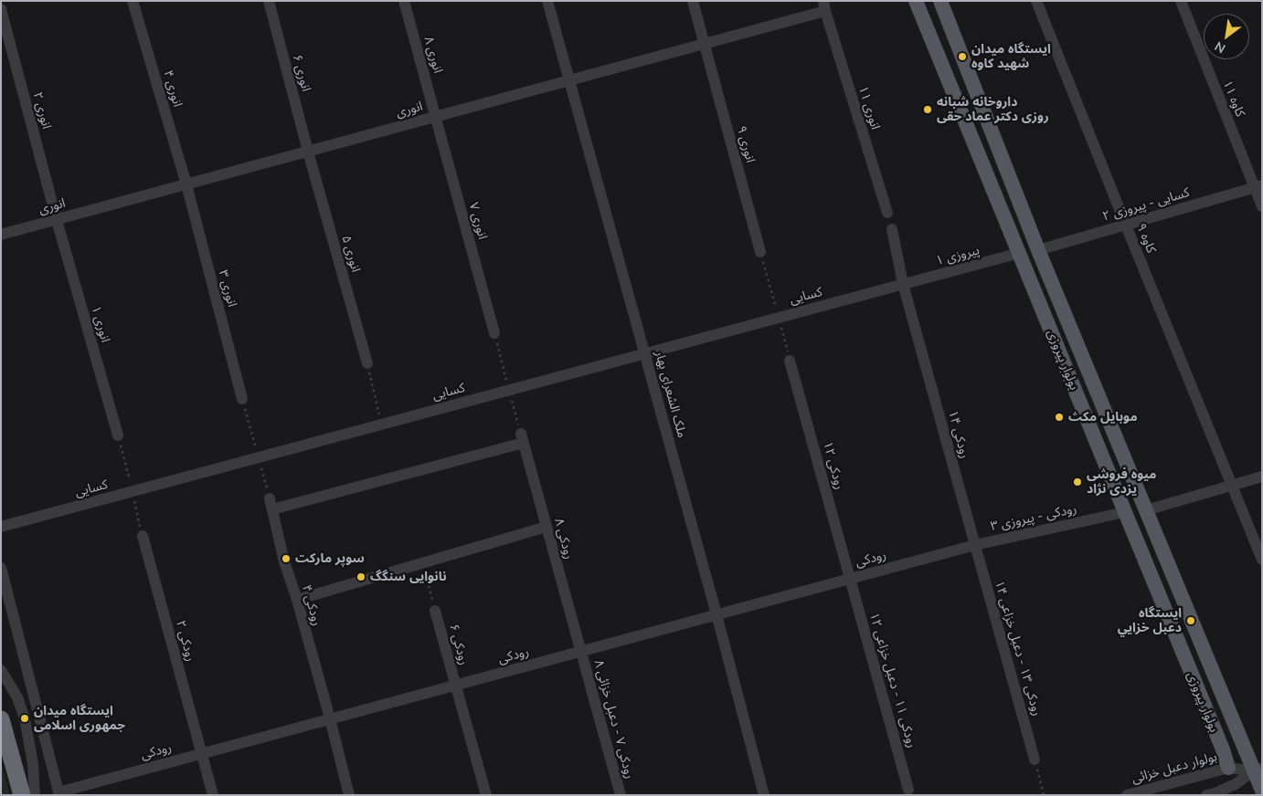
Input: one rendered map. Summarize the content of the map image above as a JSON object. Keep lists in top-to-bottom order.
{
  "streets": {
    "main road": ["بولوار پیروزی"],
    "street": [
      "انوری ۸",
      "انوری ۶",
      "انوری ۴",
      "کاوه ۱۱",
      "انوری ۱۱",
      "انوری",
      "انوری ۲",
      "انوری ۹",
      "کسایی - پیروزی ۲",
      "انوری ۷",
      "کاوه ۹",
      "انوری ۵",
      "پیروزی ۱",
      "انوری ۳",
      "کسایی",
      "انوری ۱",
      "ملک الشعرای بهار",
      "رودکی ۱۴",
      "رودکی ۱۲",
      "رودکی - پیروزی ۳",
      "رودکی ۸",
      "رودکی",
      "رودکی ۴",
      "رودکی ۲",
      "رودکی ۶",
      "رودکی ۱۳ - دعبل خزاعی ۱۴",
      "رودکی ۱۱ - دعبل خزاعی ۱۲",
      "رودکی ۷ - دعبل خزائی ۸",
      "بولوار دعبل خزائی"
    ]
  },
  "crossings": [
    ["انوری ۸", "انوری"],
    ["انوری ۸", "انوری ۷"],
    ["انوری ۶", "انوری"],
    ["انوری ۶", "انوری ۵"],
    ["انوری ۴", "انوری"],
    ["انوری ۴", "انوری ۳"],
    ["کاوه ۱۱", "کسایی - پیروزی ۲"],
    ["انوری ۱۱", "انوری"],
    ["انوری", "انوری ۲"],
    ["انوری", "انوری ۹"],
    ["انوری", "انوری ۷"],
    ["انوری", "انوری ۵"],
    ["انوری", "انوری ۳"],
    ["انوری", "انوری ۱"],
    ["انوری", "ملک الشعرای بهار"],
    ["انوری ۲", "انوری ۱"],
    ["کسایی - پیروزی ۲", "کاوه ۹"],
    ["کسایی - پیروزی ۲", "بولوار پیروزی"],
    ["پیروزی ۱", "کسایی"],
    ["پیروزی ۱", "بولوار پیروزی"],
    ["پیروزی ۱", "رودکی ۱۴"],
    ["کسایی", "ملک الشعرای بهار"],
    ["کسایی", "رودکی ۱۴"],
    ["بولوار پیروزی", "رودکی - پیروزی ۳"],
    ["بولوار پیروزی", "بولوار دعبل خزائی"],
    ["ملک الشعرای بهار", "رودکی"],
    ["رودکی ۱۴", "رودکی - پیروزی ۳"],
    ["رودکی ۱۴", "رودکی"],
    ["رودکی ۱۴", "رودکی ۱۳ - دعبل خزاعی ۱۴"],
    ["رودکی ۱۲", "رودکی"],
    ["رودکی ۱۲", "رودکی ۱۱ - دعبل خزاعی ۱۲"],
    ["رودکی - پیروزی ۳", "رودکی"],
    ["رودکی - پیروزی ۳", "رودکی ۱۳ - دعبل خزاعی ۱۴"],
    ["رودکی ۸", "رودکی"],
    ["رودکی ۸", "رودکی ۴"],
    ["رودکی ۸", "رودکی ۷ - دعبل خزائی ۸"],
    ["رودکی", "رودکی ۴"],
    ["رودکی", "رودکی ۲"],
    ["رودکی", "رودکی ۶"],
    ["رودکی", "رودکی ۱۳ - دعبل خزاعی ۱۴"],
    ["رودکی", "رودکی ۱۱ - دعبل خزاعی ۱۲"],
    ["رودکی", "رودکی ۷ - دعبل خزائی ۸"]
  ],
  "places": [
    "ایستگاه میدان شهید کاوه",
    "داروخانه شبانه روزی دکتر عماد حقی",
    "موبایل مکث",
    "میوه فروشی یزدی نژاد",
    "سوپر مارکت",
    "نانوایی سنگگ",
    "ايستگاه دعبل خزايي",
    "ایستگاه میدان جمهوری اسلامی"
  ],
  "north": "bottom left"
}
